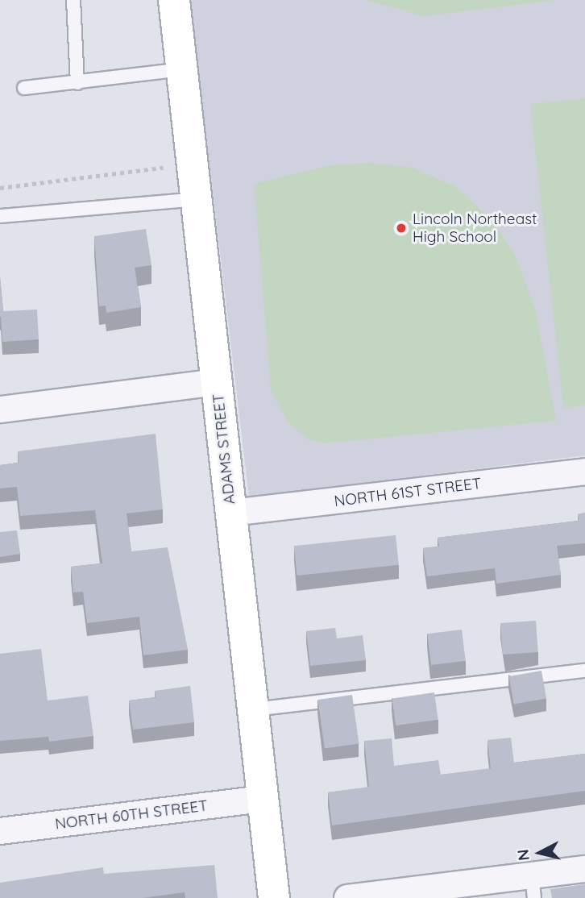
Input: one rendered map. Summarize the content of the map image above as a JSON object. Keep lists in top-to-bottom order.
{
  "streets": {
    "main road": ["ADAMS STREET"],
    "street": ["NORTH 61ST STREET", "NORTH 60TH STREET"]
  },
  "crossings": [
    ["ADAMS STREET", "NORTH 61ST STREET"],
    ["ADAMS STREET", "NORTH 60TH STREET"]
  ],
  "places": ["Lincoln Northeast High School"],
  "north": "left"
}
